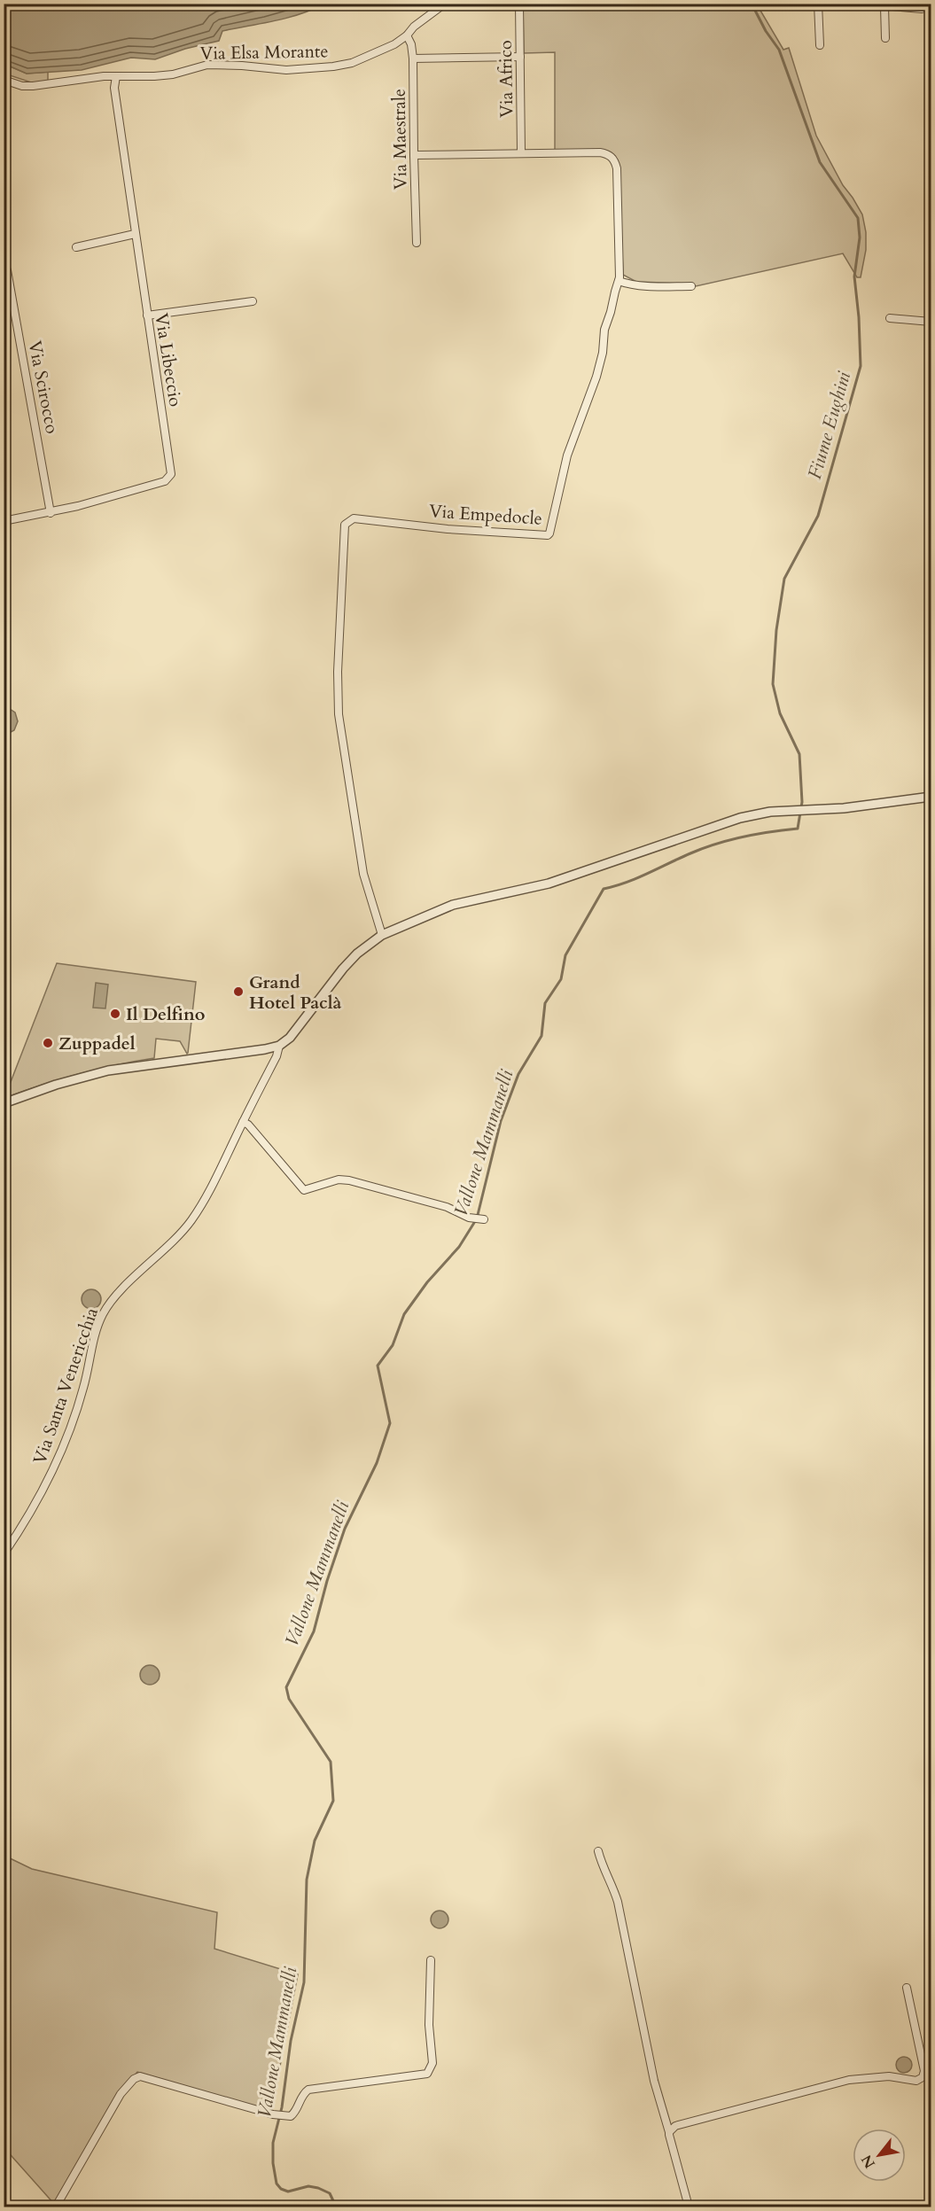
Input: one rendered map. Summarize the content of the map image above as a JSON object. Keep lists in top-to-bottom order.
{
  "streets": {
    "street": [
      "Via Elsa Morante",
      "Via Africo",
      "Via Maestrale",
      "Via Libeccio",
      "Via Scirocco",
      "Via Empedocle",
      "Via Santa Venericchia"
    ]
  },
  "crossings": [
    ["Via Elsa Morante", "Via Maestrale"],
    ["Via Elsa Morante", "Via Libeccio"],
    ["Via Africo", "Via Empedocle"],
    ["Via Maestrale", "Via Empedocle"],
    ["Via Libeccio", "Via Scirocco"]
  ],
  "water": ["Fiume Eughini", "Vallone Mammanelli"],
  "places": ["Grand Hotel Paclà", "Il Delfino", "Zuppadel"],
  "north": "bottom left"
}
